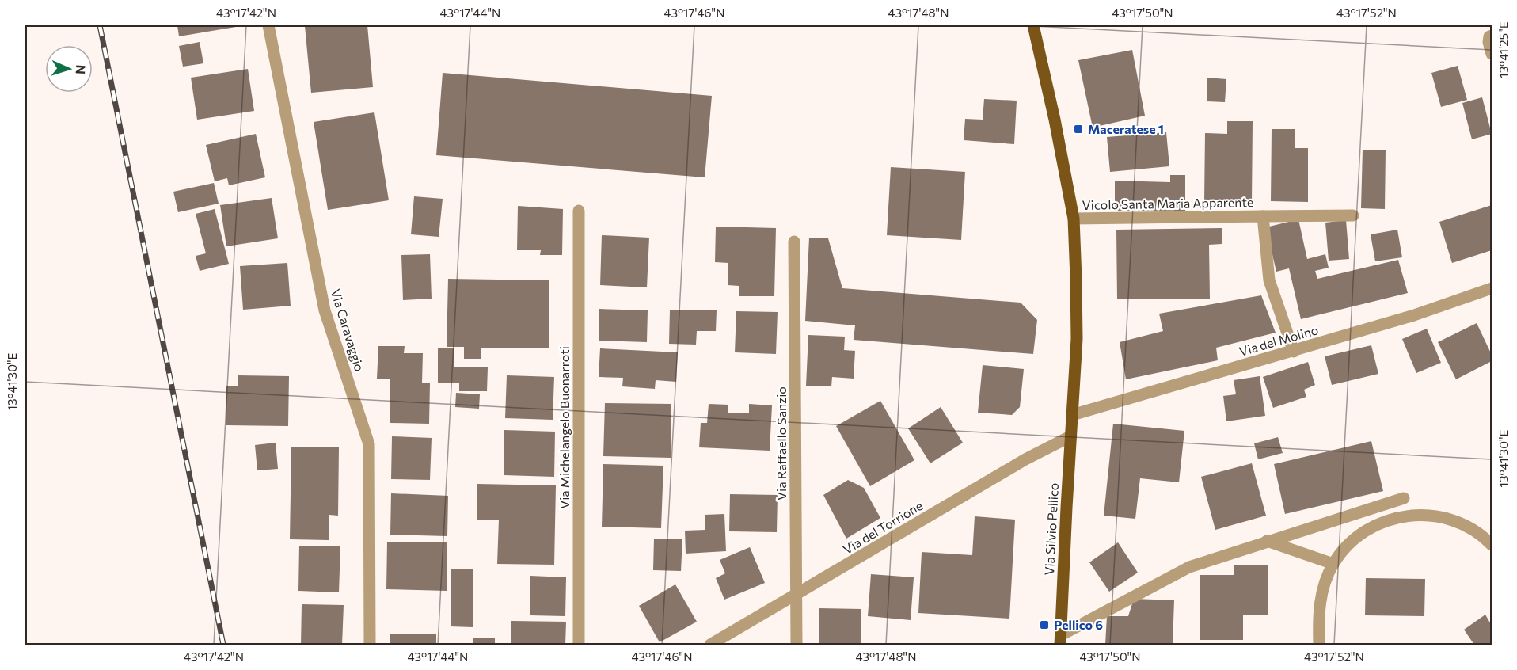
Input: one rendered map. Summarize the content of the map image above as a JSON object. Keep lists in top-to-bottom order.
{
  "streets": {
    "main road": ["Via Silvio Pellico"],
    "street": [
      "Vicolo Santa Maria Apparente",
      "Via Caravaggio",
      "Via del Molino",
      "Via Michelangelo Buonarroti",
      "Via Raffaello Sanzio",
      "Via del Torrione"
    ]
  },
  "crossings": [
    ["Vicolo Santa Maria Apparente", "Via del Molino"],
    ["Vicolo Santa Maria Apparente", "Via Silvio Pellico"],
    ["Via del Molino", "Via Silvio Pellico"],
    ["Via Raffaello Sanzio", "Via del Torrione"],
    ["Via del Torrione", "Via Silvio Pellico"]
  ],
  "places": {
    "transit": ["Maceratese 1", "Pellico 6"]
  },
  "north": "right",
  "coordinates": [
    "43°17'42\"N",
    "43°17'44\"N",
    "43°17'46\"N",
    "43°17'48\"N",
    "43°17'50\"N",
    "43°17'52\"N",
    "13°41'25\"E",
    "13°41'30\"E"
  ]
}
